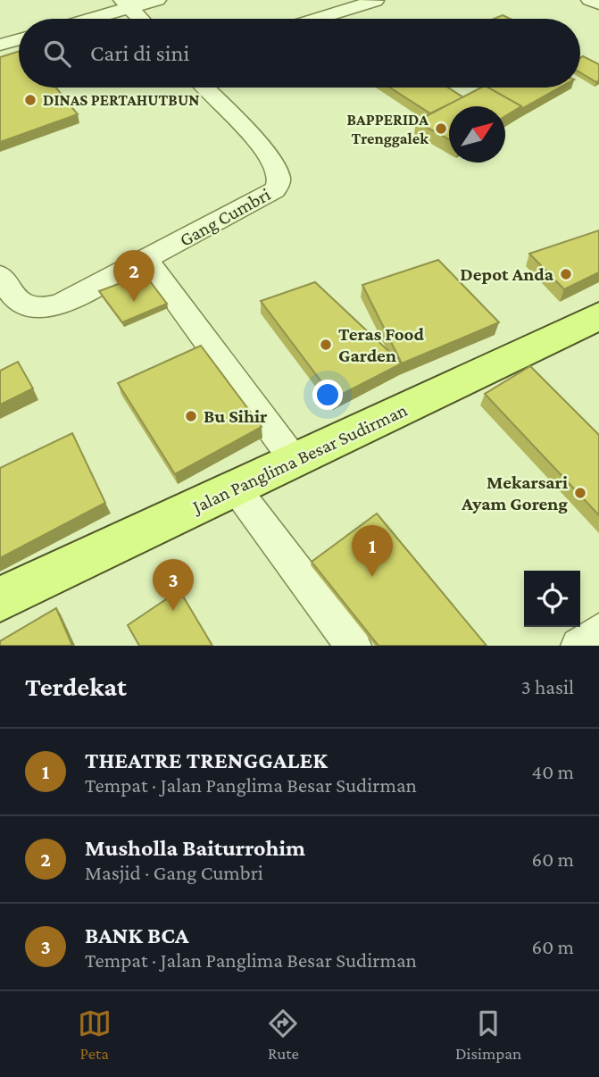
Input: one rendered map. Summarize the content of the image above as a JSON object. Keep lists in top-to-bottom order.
{
  "streets": {
    "main road": ["Jalan Panglima Besar Sudirman"],
    "street": ["Gang Cumbri"]
  },
  "places": [
    "DINAS PERTAHUTBUN",
    "BAPPERIDA Trenggalek",
    "Depot Anda",
    "Teras Food Garden",
    "Bu Sihir",
    "Mekarsari Ayam Goreng"
  ],
  "north": "top right",
  "page": {
    "search": "Cari di sini",
    "pins": ["2", "1", "3"],
    "heading": ["Terdekat", "3 hasil"],
    "list": [
      {
        "mark": "1",
        "name": "THEATRE TRENGGALEK",
        "note": "Tempat · Jalan Panglima Besar Sudirman",
        "value": "40 m"
      },
      {
        "mark": "2",
        "name": "Musholla Baiturrohim",
        "note": "Masjid · Gang Cumbri",
        "value": "60 m"
      },
      {
        "mark": "3",
        "name": "BANK BCA",
        "note": "Tempat · Jalan Panglima Besar Sudirman",
        "value": "60 m"
      }
    ],
    "nav": ["Peta", "Rute", "Disimpan"]
  }
}
